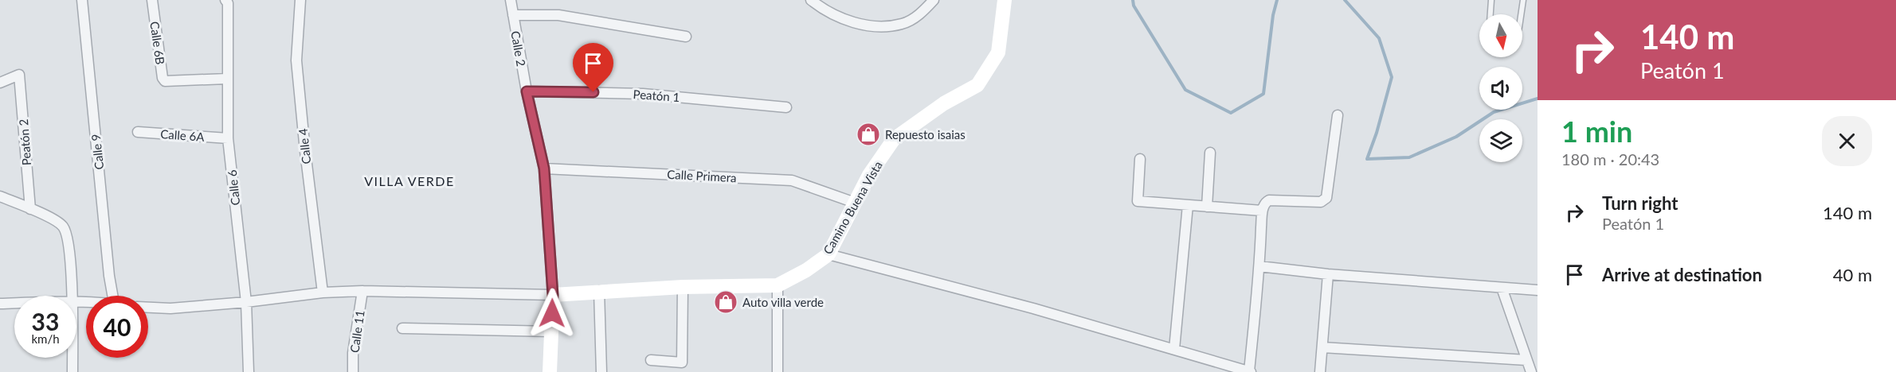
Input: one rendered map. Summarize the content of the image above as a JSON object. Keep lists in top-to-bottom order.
{
  "streets": {
    "street": [
      "Calle 6B",
      "Calle 2",
      "Peatón 1",
      "Calle 6A",
      "Peatón 2",
      "Calle 4",
      "Calle 9",
      "Calle Primera",
      "Calle 6",
      "Camino Buena Vista",
      "Calle 11"
    ]
  },
  "crossings": [
    ["Calle 6B", "Calle 6"],
    ["Calle 2", "Peatón 1"],
    ["Calle 2", "Calle Primera"],
    ["Calle 2", "Camino Buena Vista"],
    ["Calle 6A", "Calle 6"],
    ["Calle Primera", "Camino Buena Vista"]
  ],
  "districts": ["VILLA VERDE"],
  "places": {
    "shop": ["Repuesto isaias", "Auto villa verde"]
  },
  "north": "bottom",
  "page": {
    "turn": ["140 m", "Peatón 1"],
    "heading": ["1 min", "180 m · 20:43"],
    "list": [
      {
        "name": "Turn right",
        "note": "Peatón 1",
        "value": "140 m"
      },
      {
        "name": "Arrive at destination",
        "value": "40 m"
      }
    ],
    "speed": "33 km/h",
    "limit": "40"
  }
}
